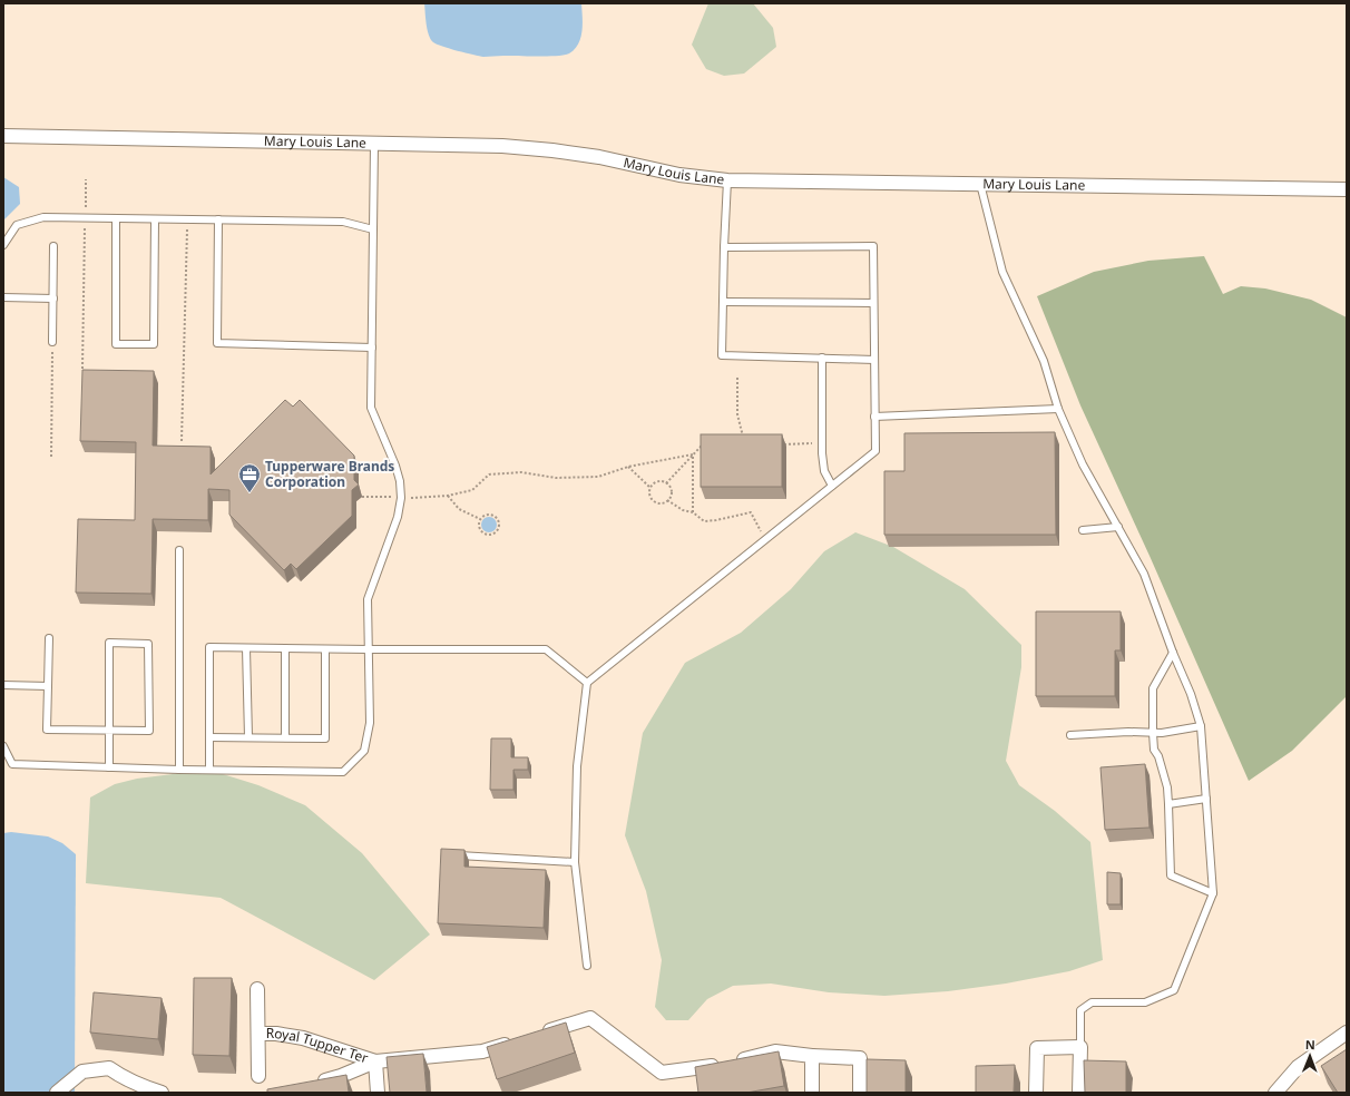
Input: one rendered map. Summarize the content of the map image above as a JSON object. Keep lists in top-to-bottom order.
{
  "streets": {
    "street": ["Mary Louis Lane", "Royal Tupper Ter"]
  },
  "places": {
    "office": ["Tupperware Brands Corporation"]
  },
  "north": "top"
}
